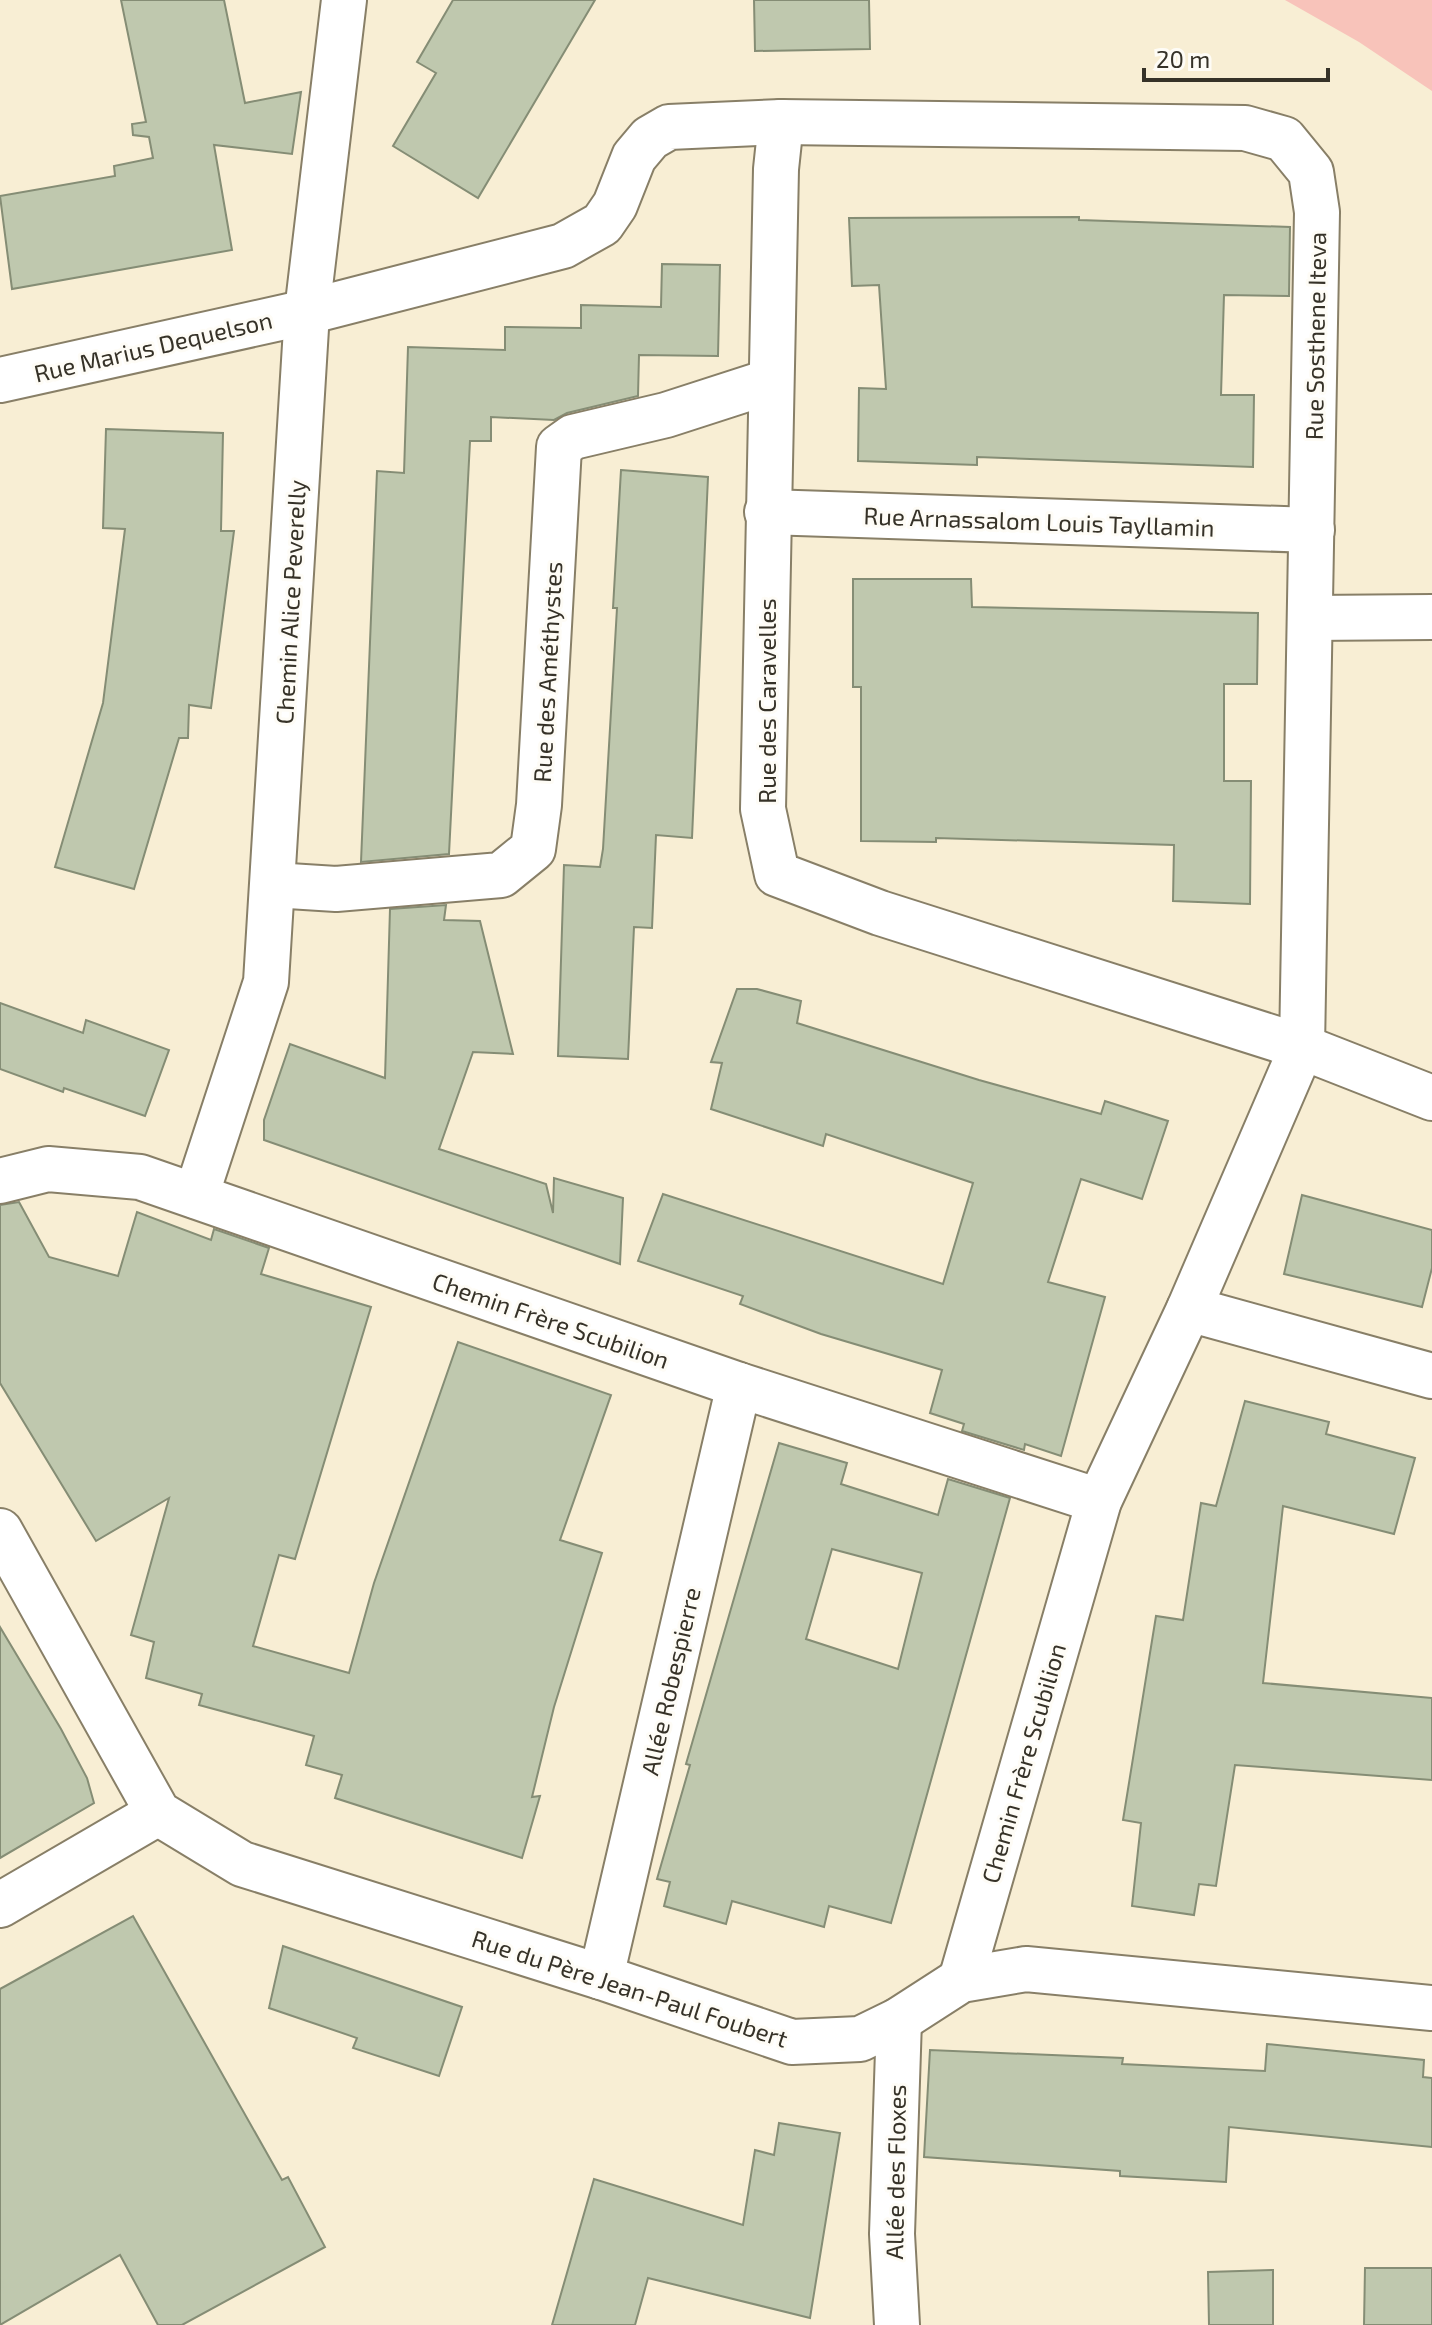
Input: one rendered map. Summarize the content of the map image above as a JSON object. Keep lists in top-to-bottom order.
{
  "streets": {
    "street": [
      "Rue Sosthene Iteva",
      "Rue Marius Dequelson",
      "Rue Arnassalom Louis Tayllamin",
      "Chemin Alice Peverelly",
      "Rue des Améthystes",
      "Rue des Caravelles",
      "Chemin Frère Scubilion",
      "Allée Robespierre",
      "Rue du Père Jean-Paul Foubert",
      "Allée des Floxes"
    ]
  },
  "crossings": [
    ["Rue Sosthene Iteva", "Rue Marius Dequelson"],
    ["Rue Sosthene Iteva", "Rue Arnassalom Louis Tayllamin"],
    ["Rue Sosthene Iteva", "Chemin Alice Peverelly"],
    ["Rue Sosthene Iteva", "Rue des Caravelles"],
    ["Rue Sosthene Iteva", "Chemin Frère Scubilion"],
    ["Rue Marius Dequelson", "Chemin Alice Peverelly"],
    ["Rue Arnassalom Louis Tayllamin", "Rue des Caravelles"],
    ["Chemin Alice Peverelly", "Rue des Améthystes"],
    ["Chemin Alice Peverelly", "Chemin Frère Scubilion"],
    ["Rue des Améthystes", "Rue des Caravelles"],
    ["Rue des Caravelles", "Chemin Frère Scubilion"],
    ["Chemin Frère Scubilion", "Allée Robespierre"],
    ["Chemin Frère Scubilion", "Rue du Père Jean-Paul Foubert"],
    ["Allée Robespierre", "Rue du Père Jean-Paul Foubert"],
    ["Rue du Père Jean-Paul Foubert", "Allée des Floxes"]
  ],
  "scale_bar": "20 m"
}
